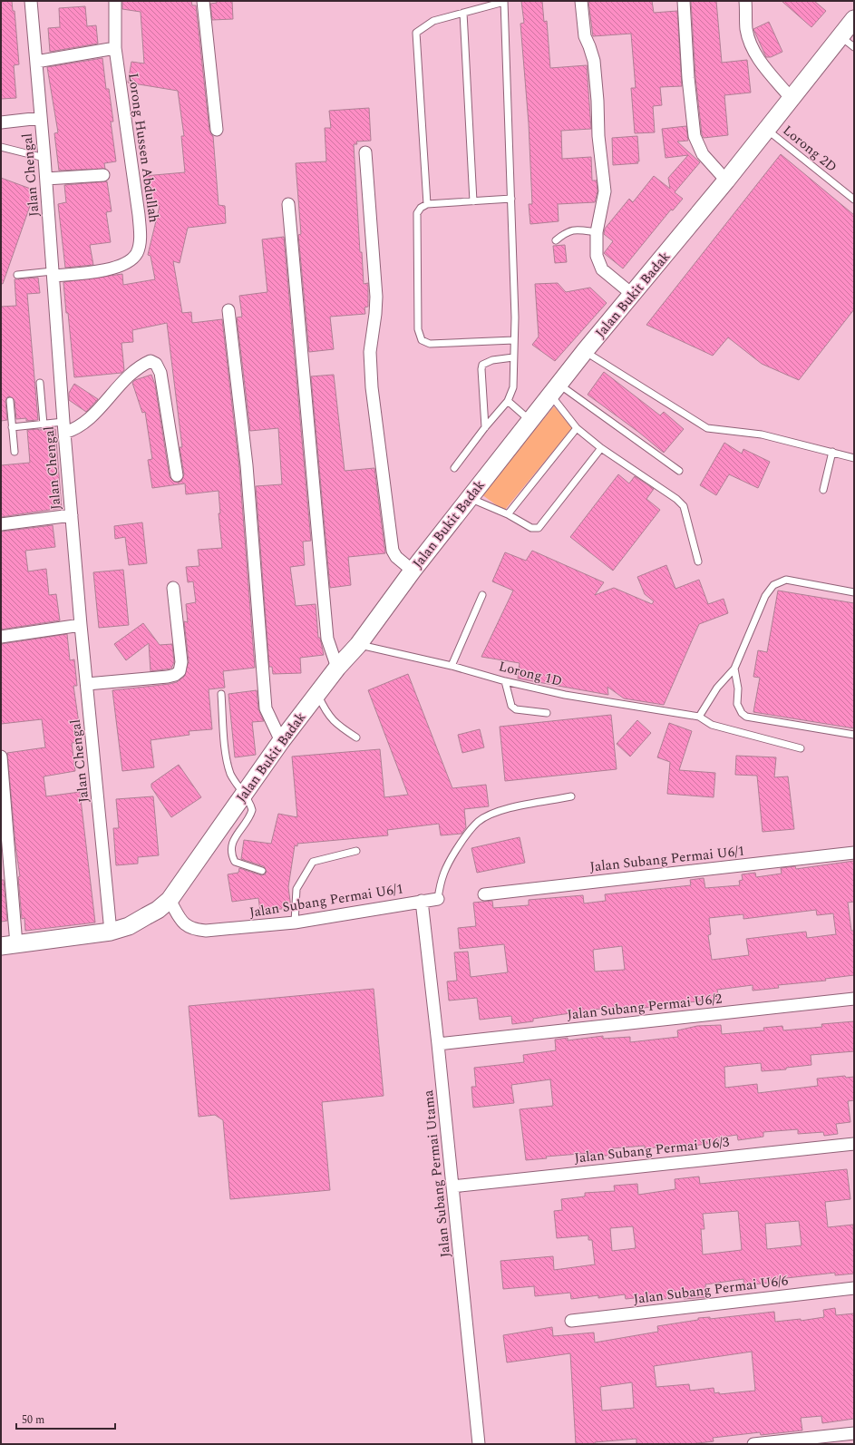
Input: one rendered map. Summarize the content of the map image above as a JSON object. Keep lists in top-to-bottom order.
{
  "streets": {
    "main road": ["Jalan Bukit Badak"],
    "street": [
      "Lorong Hussen Abdullah",
      "Jalan Chengal",
      "Jalan Subang Permai U6/1",
      "Jalan Subang Permai U6/2",
      "Jalan Subang Permai U6/3",
      "Jalan Subang Permai Utama",
      "Jalan Subang Permai U6/6"
    ],
    "lane": ["Lorong 2D", "Lorong 1D"]
  },
  "crossings": [
    ["Lorong Hussen Abdullah", "Jalan Chengal"],
    ["Lorong 2D", "Jalan Bukit Badak"],
    ["Jalan Chengal", "Jalan Bukit Badak"],
    ["Jalan Bukit Badak", "Lorong 1D"],
    ["Jalan Bukit Badak", "Jalan Subang Permai U6/1"],
    ["Jalan Subang Permai U6/1", "Jalan Subang Permai Utama"],
    ["Jalan Subang Permai U6/2", "Jalan Subang Permai Utama"],
    ["Jalan Subang Permai U6/3", "Jalan Subang Permai Utama"]
  ],
  "scale_bar": "50 m"
}
